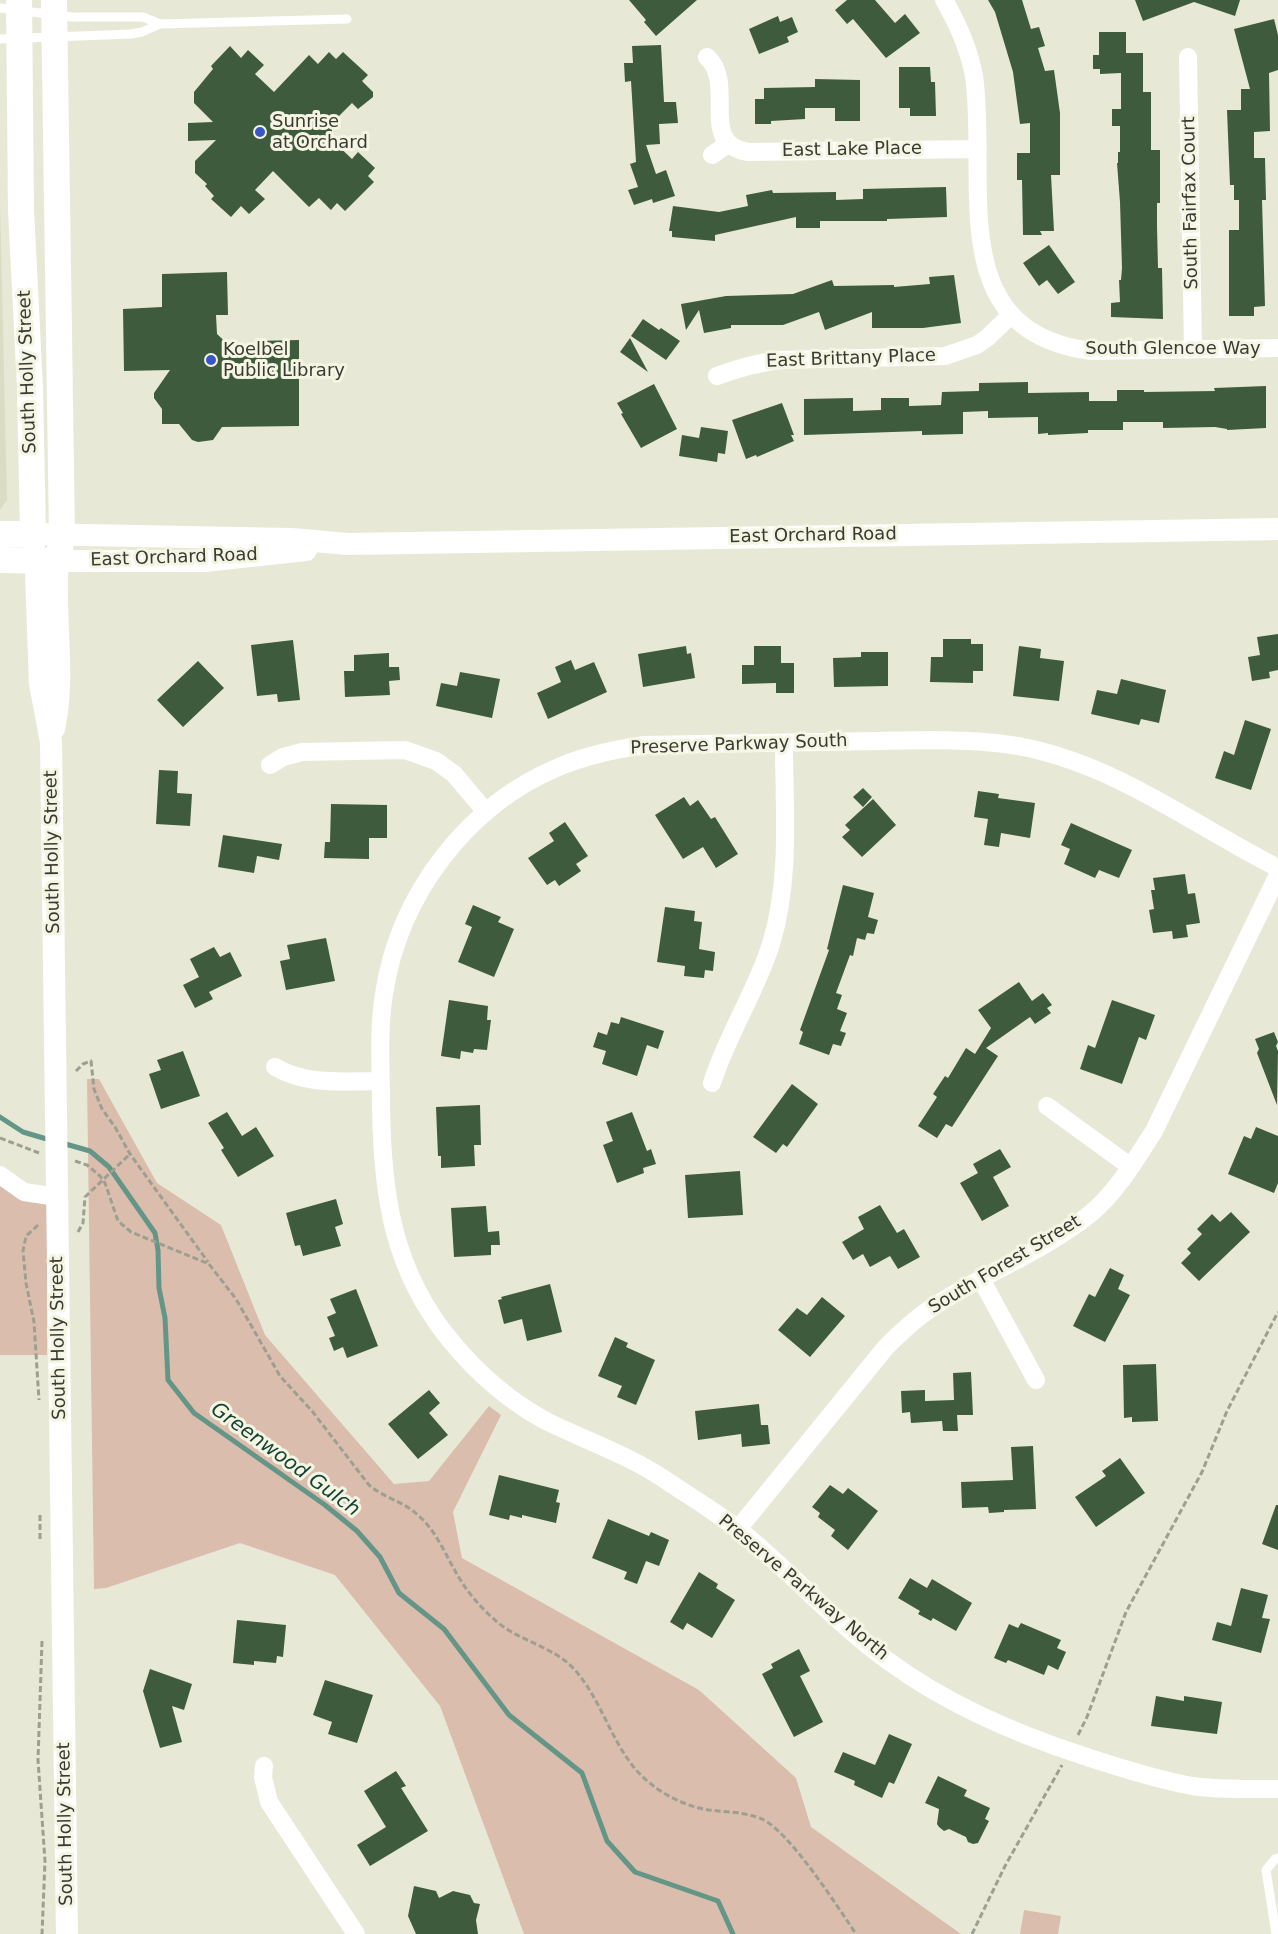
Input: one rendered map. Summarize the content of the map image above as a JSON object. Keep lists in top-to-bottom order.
{
  "streets": {
    "main road": ["South Holly Street", "East Orchard Road"],
    "street": [
      "East Lake Place",
      "South Fairfax Court",
      "South Glencoe Way",
      "East Brittany Place",
      "Preserve Parkway South",
      "South Forest Street",
      "Preserve Parkway North"
    ]
  },
  "crossings": [
    ["East Lake Place", "South Glencoe Way"],
    ["South Fairfax Court", "South Glencoe Way"],
    ["South Glencoe Way", "East Brittany Place"],
    ["South Holly Street", "East Orchard Road"],
    ["Preserve Parkway South", "Preserve Parkway North"],
    ["South Forest Street", "Preserve Parkway North"]
  ],
  "water": ["Greenwood Gulch"],
  "places": ["Sunrise at Orchard", "Koelbel Public Library"]
}
